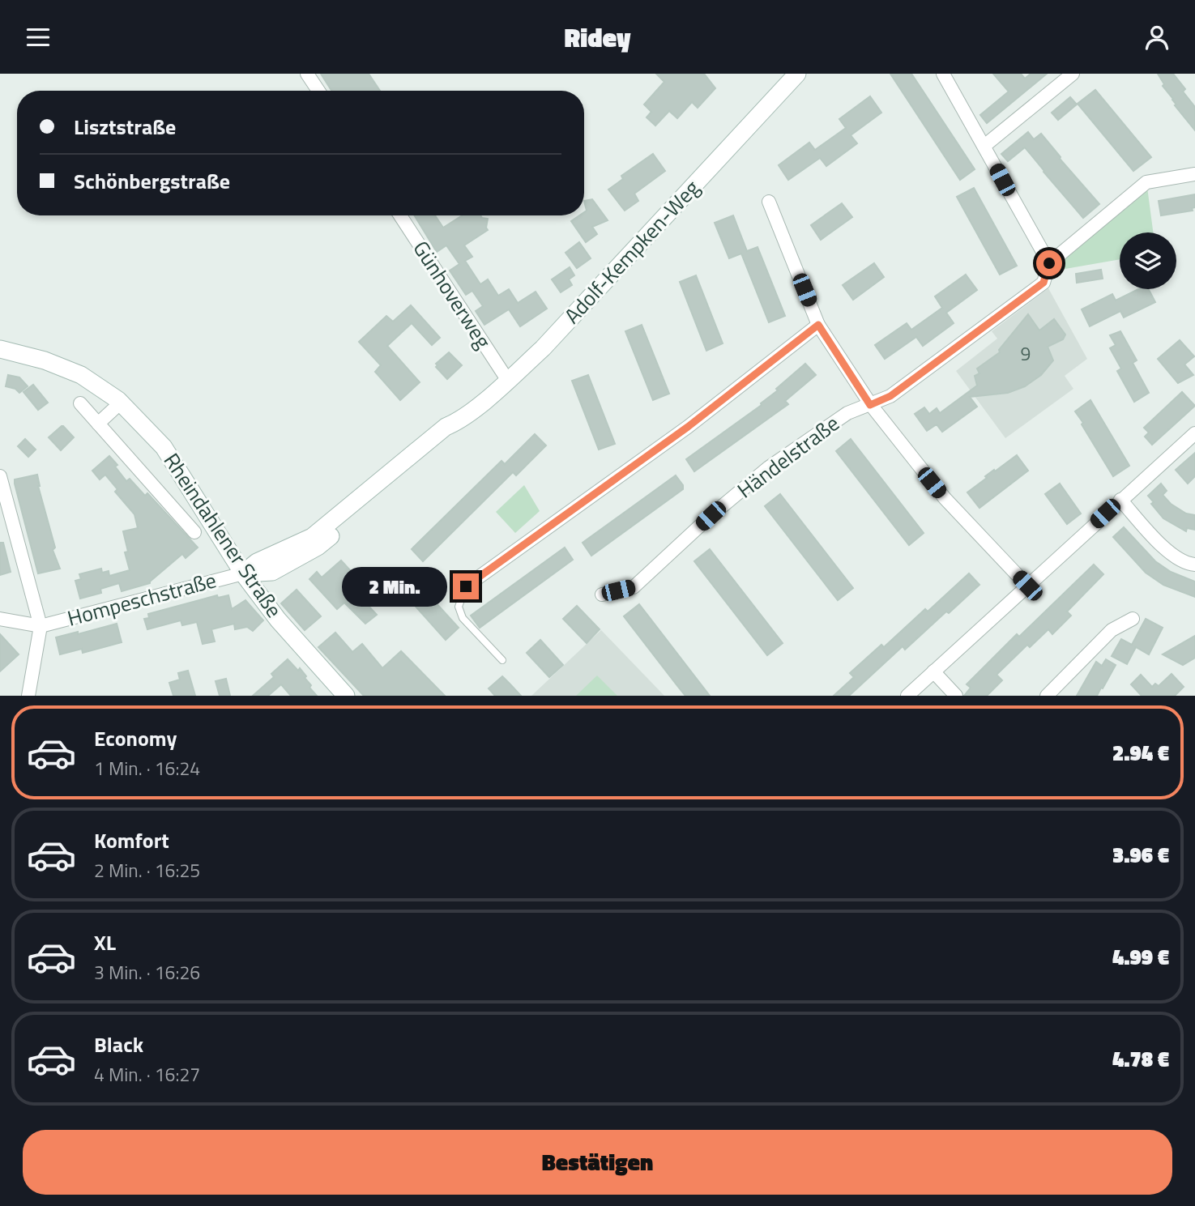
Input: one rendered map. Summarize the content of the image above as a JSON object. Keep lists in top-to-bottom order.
{
  "streets": {
    "main road": ["Adolf-Kempken-Weg", "Rheindahlener Straße"],
    "street": ["Günhoverweg", "Händelstraße", "Hompeschstraße"]
  },
  "crossings": [
    ["Adolf-Kempken-Weg", "Günhoverweg"],
    ["Adolf-Kempken-Weg", "Rheindahlener Straße"],
    ["Adolf-Kempken-Weg", "Hompeschstraße"],
    ["Rheindahlener Straße", "Hompeschstraße"]
  ],
  "house_numbers": ["9"],
  "page": {
    "header": "Ridey",
    "banner": ["Lisztstraße", "Schönbergstraße"],
    "bubble": "2 Min.",
    "list": [
      {
        "name": "Economy",
        "note": "1 Min. · 16:24",
        "value": "2.94 €"
      },
      {
        "name": "Komfort",
        "note": "2 Min. · 16:25",
        "value": "3.96 €"
      },
      {
        "name": "XL",
        "note": "3 Min. · 16:26",
        "value": "4.99 €"
      },
      {
        "name": "Black",
        "note": "4 Min. · 16:27",
        "value": "4.78 €"
      }
    ],
    "buttons": "Bestätigen"
  }
}
